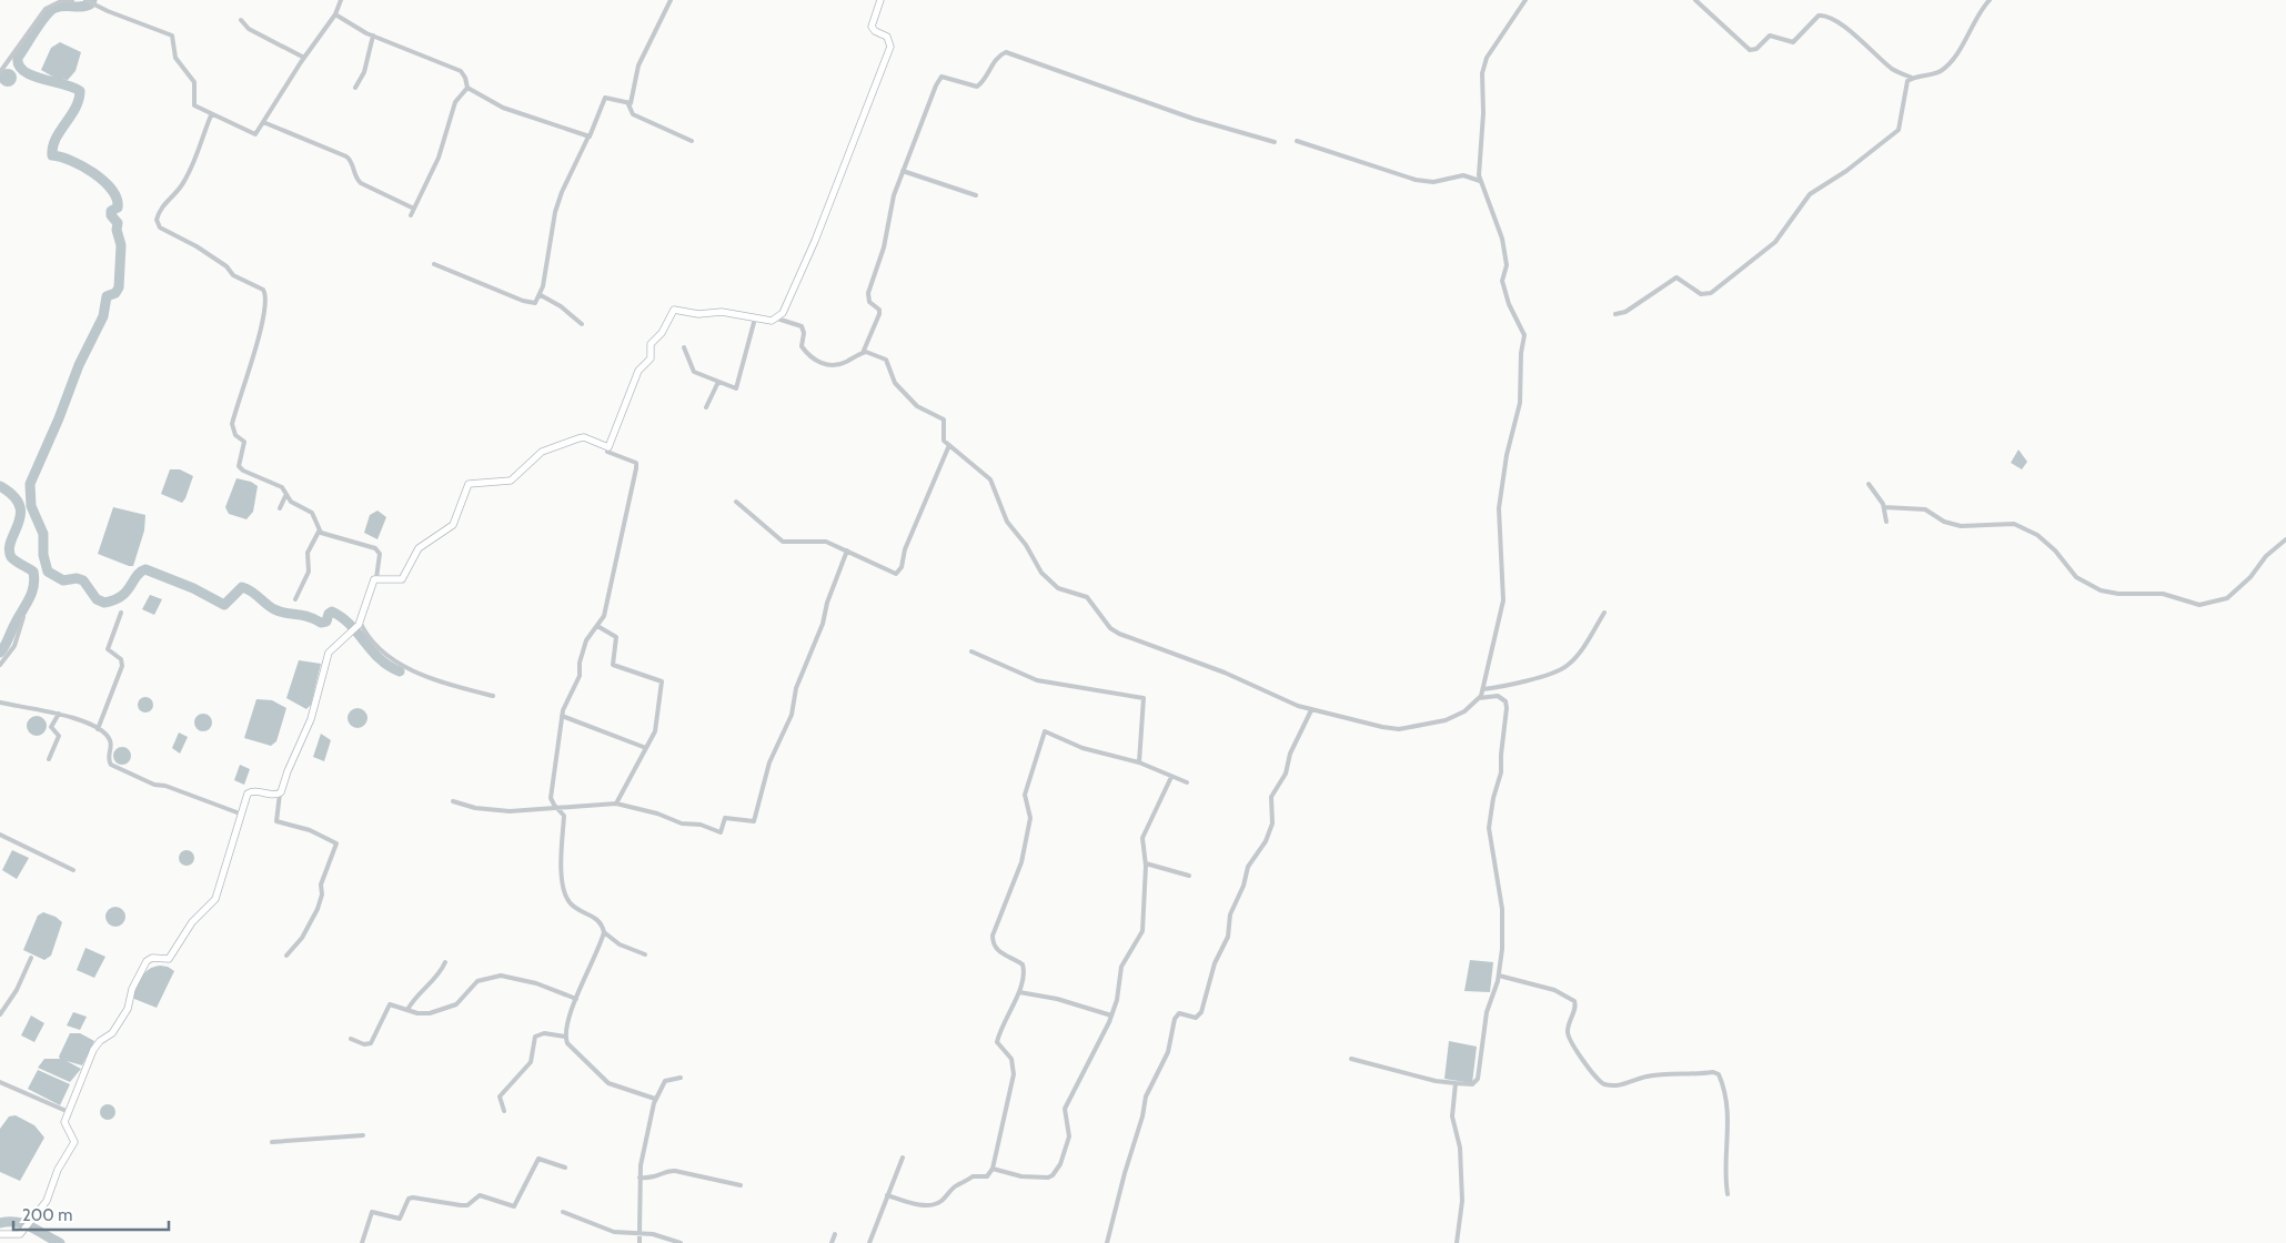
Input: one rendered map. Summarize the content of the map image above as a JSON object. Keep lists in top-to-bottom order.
{
  "scale_bar": "200 m"
}
